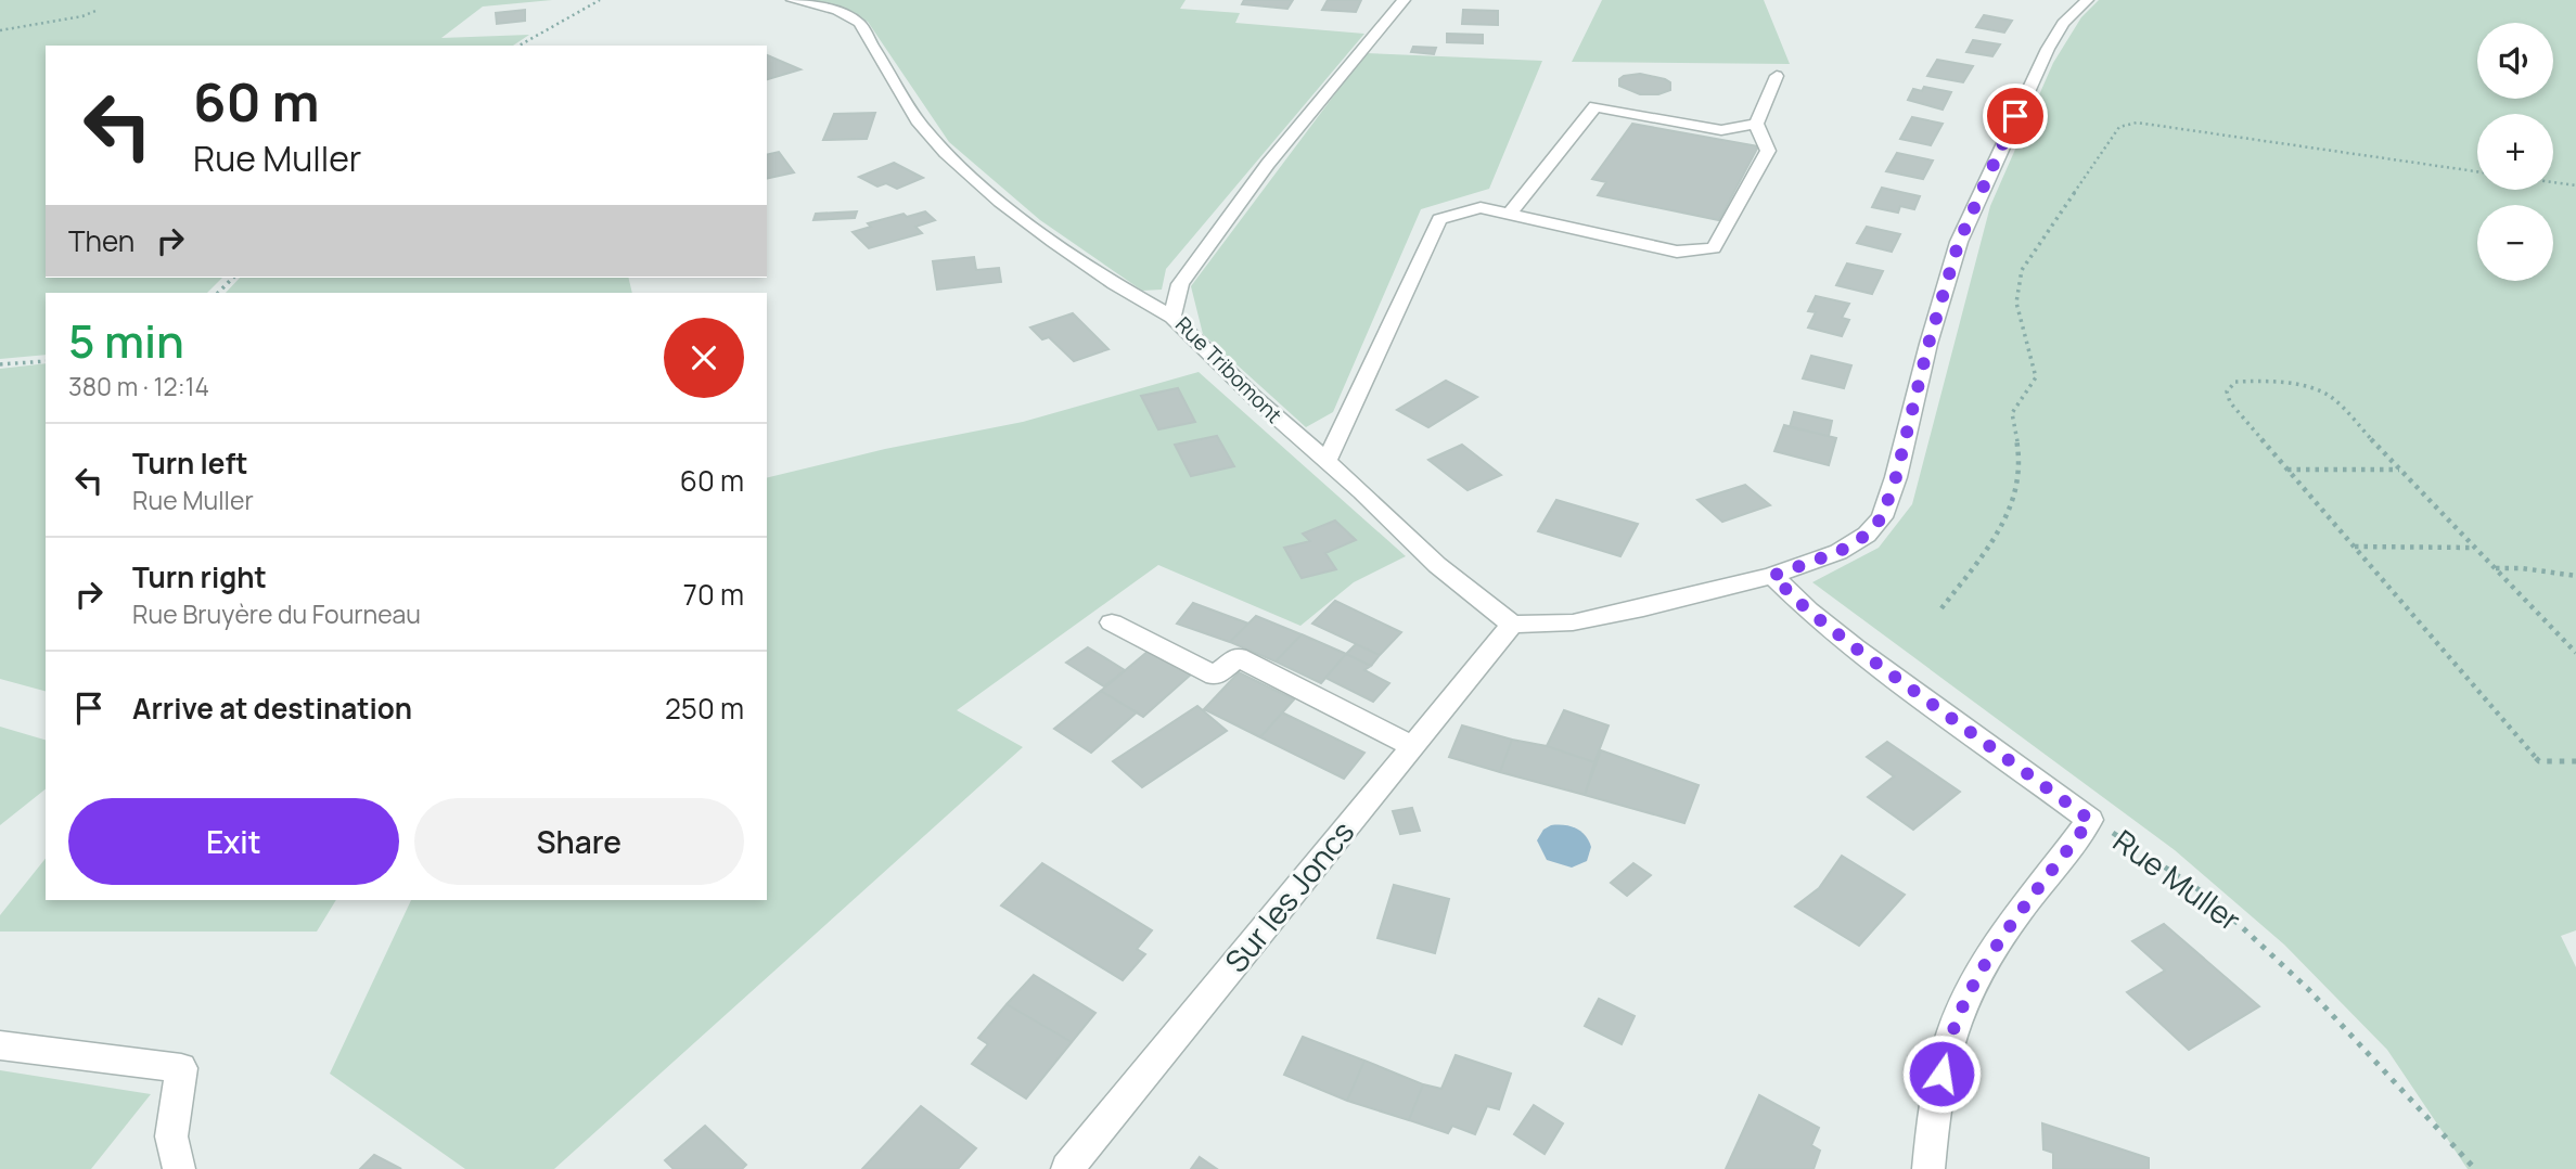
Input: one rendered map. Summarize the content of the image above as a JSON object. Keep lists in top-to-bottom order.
{
  "streets": {
    "street": ["Rue Tribomont", "Rue Muller", "Sur les Joncs"]
  },
  "crossings": [
    ["Rue Tribomont", "Sur les Joncs"]
  ],
  "page": {
    "map_buttons": ["+", "−"],
    "turn": ["60 m", "Rue Muller"],
    "then": "Then",
    "heading": ["5 min", "380 m · 12:14"],
    "list": [
      {
        "name": "Turn left",
        "note": "Rue Muller",
        "value": "60 m"
      },
      {
        "name": "Turn right",
        "note": "Rue Bruyère du Fourneau",
        "value": "70 m"
      },
      {
        "name": "Arrive at destination",
        "value": "250 m"
      }
    ],
    "buttons": ["Exit", "Share"]
  }
}
